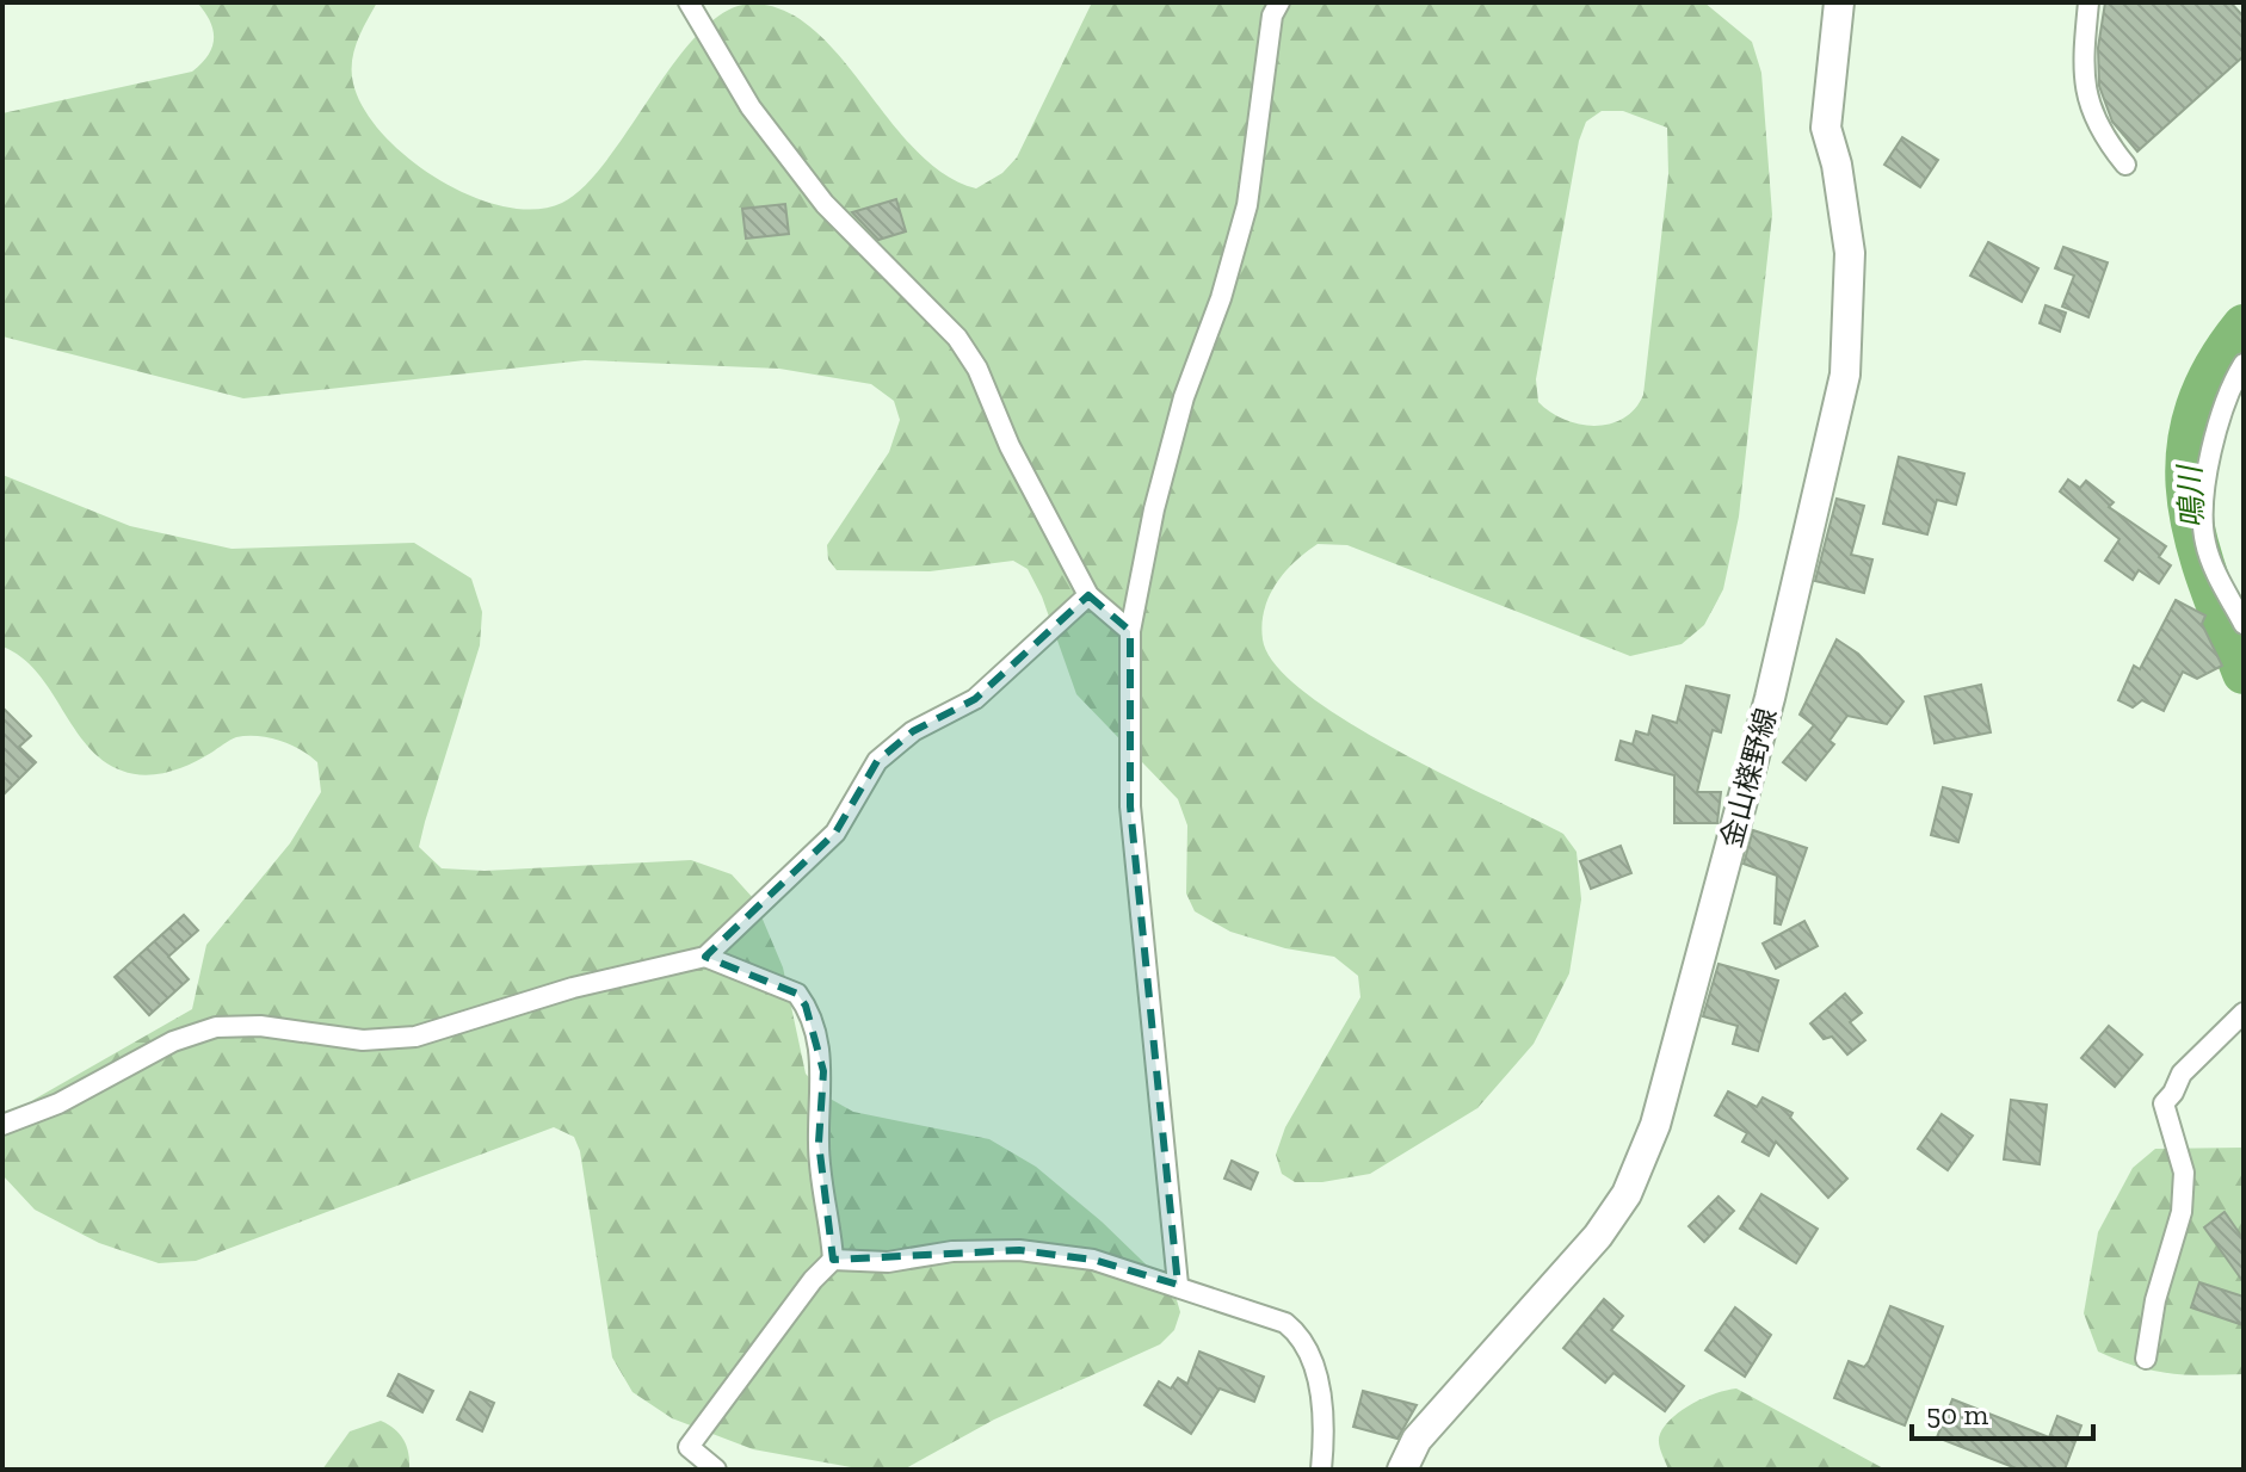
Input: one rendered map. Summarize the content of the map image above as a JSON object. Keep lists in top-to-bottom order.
{
  "streets": {
    "main road": ["金山檪野線"]
  },
  "water": ["鳴川"],
  "scale_bar": "50 m"
}
